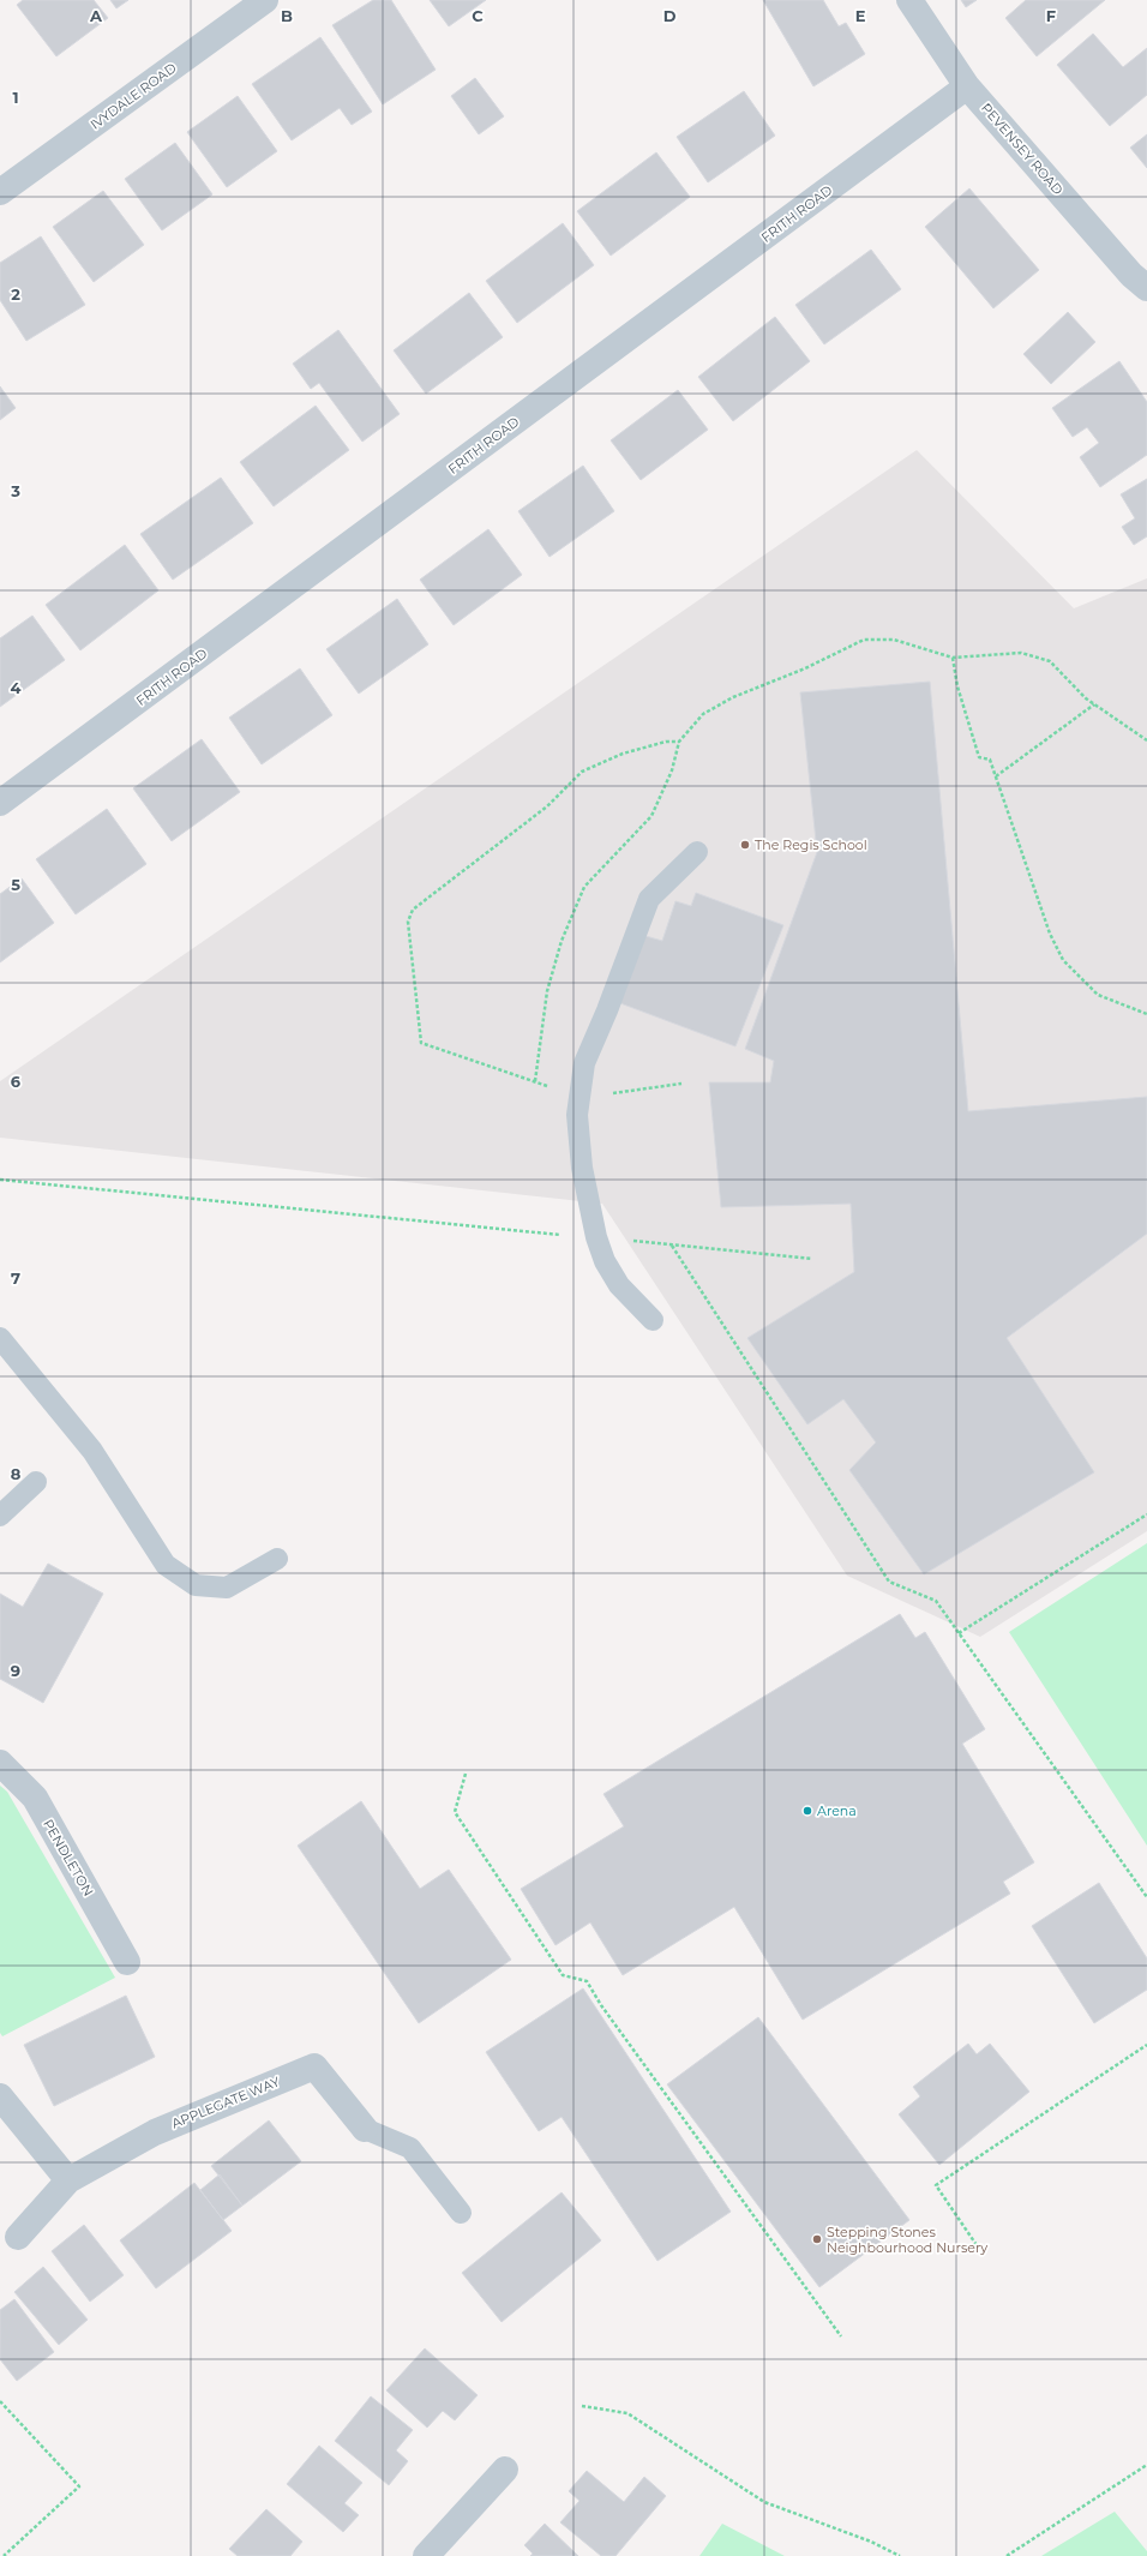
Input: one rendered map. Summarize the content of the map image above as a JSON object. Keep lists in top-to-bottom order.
{
  "streets": {
    "street": [
      "IVYDALE ROAD",
      "PEVENSEY ROAD",
      "FRITH ROAD",
      "PENDLETON",
      "APPLEGATE WAY"
    ]
  },
  "crossings": [
    ["PEVENSEY ROAD", "FRITH ROAD"]
  ],
  "places": ["The Regis School", "Arena", "Stepping Stones Neighbourhood Nursery"],
  "grid": {
    "columns": [
      "A",
      "B",
      "C",
      "D",
      "E",
      "F"
    ],
    "rows": [
      "1",
      "2",
      "3",
      "4",
      "5",
      "6",
      "7",
      "8",
      "9"
    ]
  }
}
